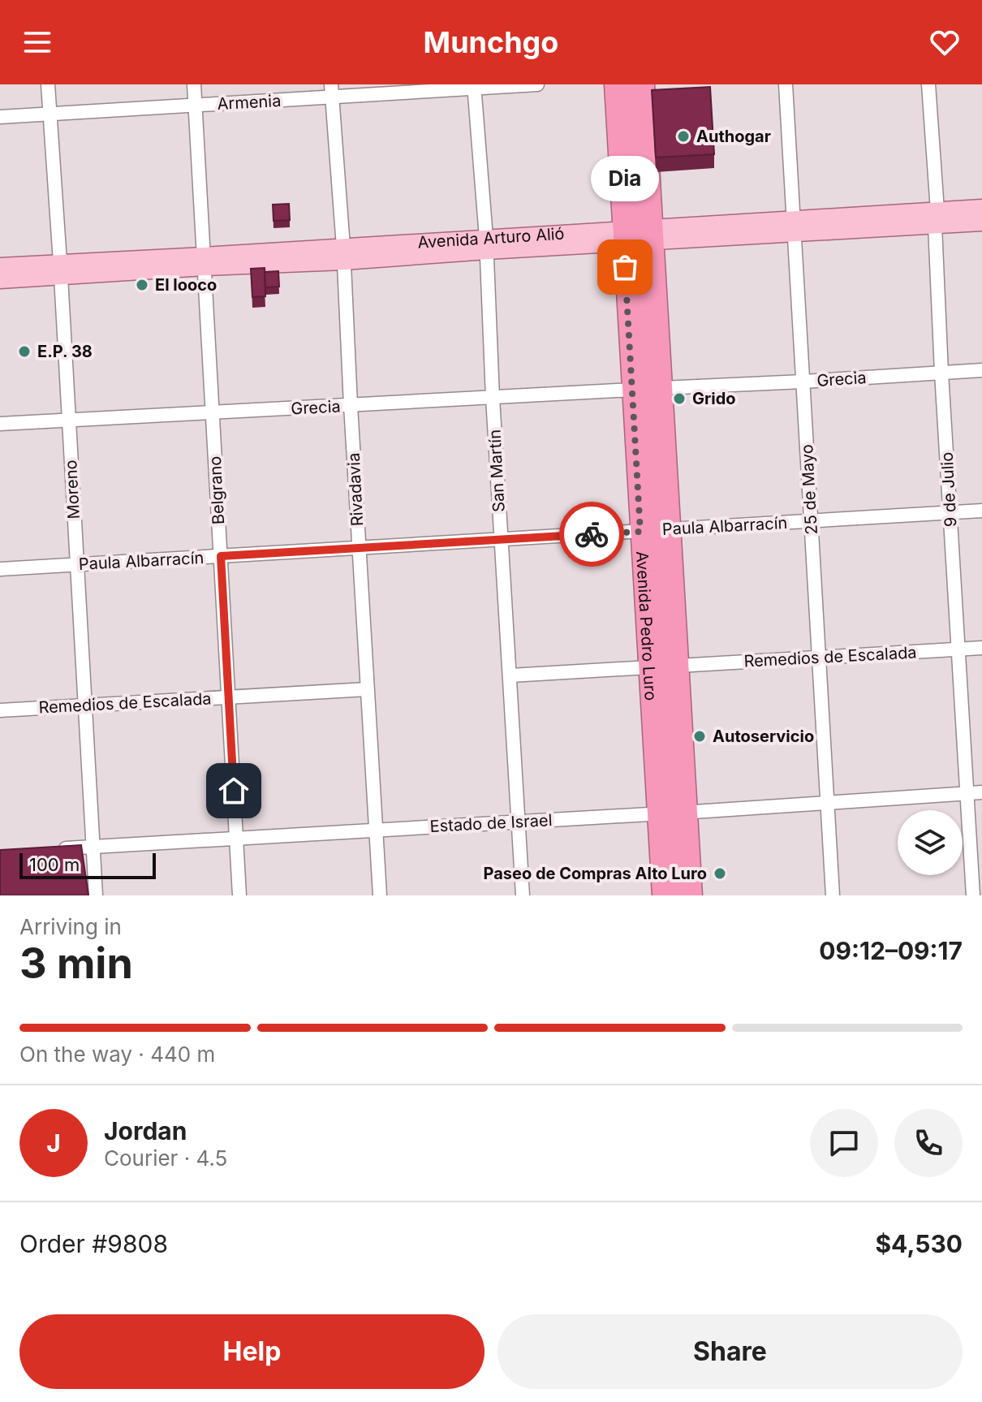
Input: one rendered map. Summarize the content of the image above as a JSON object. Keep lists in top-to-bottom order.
{
  "streets": {
    "highway": ["Avenida Pedro Luro"],
    "main road": ["Avenida Arturo Alió"],
    "street": [
      "Armenia",
      "Grecia",
      "San Martín",
      "Moreno",
      "Rivadavia",
      "25 de Mayo",
      "9 de Julio",
      "Belgrano",
      "Paula Albarracín",
      "Remedios de Escalada",
      "Estado de Israel"
    ]
  },
  "crossings": [
    ["Armenia", "San Martín"],
    ["Armenia", "Moreno"],
    ["Armenia", "Rivadavia"],
    ["Armenia", "Belgrano"],
    ["Avenida Arturo Alió", "San Martín"],
    ["Avenida Arturo Alió", "Moreno"],
    ["Avenida Arturo Alió", "Rivadavia"],
    ["Avenida Arturo Alió", "25 de Mayo"],
    ["Avenida Arturo Alió", "9 de Julio"],
    ["Avenida Arturo Alió", "Belgrano"],
    ["Avenida Arturo Alió", "Avenida Pedro Luro"],
    ["Grecia", "San Martín"],
    ["Grecia", "Moreno"],
    ["Grecia", "Rivadavia"],
    ["Grecia", "25 de Mayo"],
    ["Grecia", "9 de Julio"],
    ["Grecia", "Belgrano"],
    ["Grecia", "Avenida Pedro Luro"],
    ["San Martín", "Paula Albarracín"],
    ["San Martín", "Estado de Israel"],
    ["Moreno", "Paula Albarracín"],
    ["Moreno", "Remedios de Escalada"],
    ["Moreno", "Estado de Israel"],
    ["Rivadavia", "Paula Albarracín"],
    ["Rivadavia", "Remedios de Escalada"],
    ["Rivadavia", "Estado de Israel"],
    ["25 de Mayo", "Paula Albarracín"],
    ["25 de Mayo", "Remedios de Escalada"],
    ["25 de Mayo", "Estado de Israel"],
    ["9 de Julio", "Paula Albarracín"],
    ["9 de Julio", "Remedios de Escalada"],
    ["9 de Julio", "Estado de Israel"],
    ["Belgrano", "Paula Albarracín"],
    ["Belgrano", "Remedios de Escalada"],
    ["Belgrano", "Estado de Israel"],
    ["Paula Albarracín", "Avenida Pedro Luro"],
    ["Avenida Pedro Luro", "Remedios de Escalada"],
    ["Avenida Pedro Luro", "Estado de Israel"]
  ],
  "places": [
    "Authogar",
    "Dia",
    "El looco",
    "E.P. 38",
    "Grido",
    "Autoservicio",
    "Paseo de Compras Alto Luro"
  ],
  "scale_bar": "100 m",
  "page": {
    "header": "Munchgo",
    "bubble": "Dia",
    "scale": "100 m",
    "heading": ["3 min", "Arriving in", "09:12–09:17"],
    "panel": [
      "Jordan",
      "Courier · 4.5",
      "Order #9808",
      "$4,530"
    ],
    "bar": "On the way · 440 m",
    "round": "J",
    "buttons": ["Help", "Share"]
  }
}
